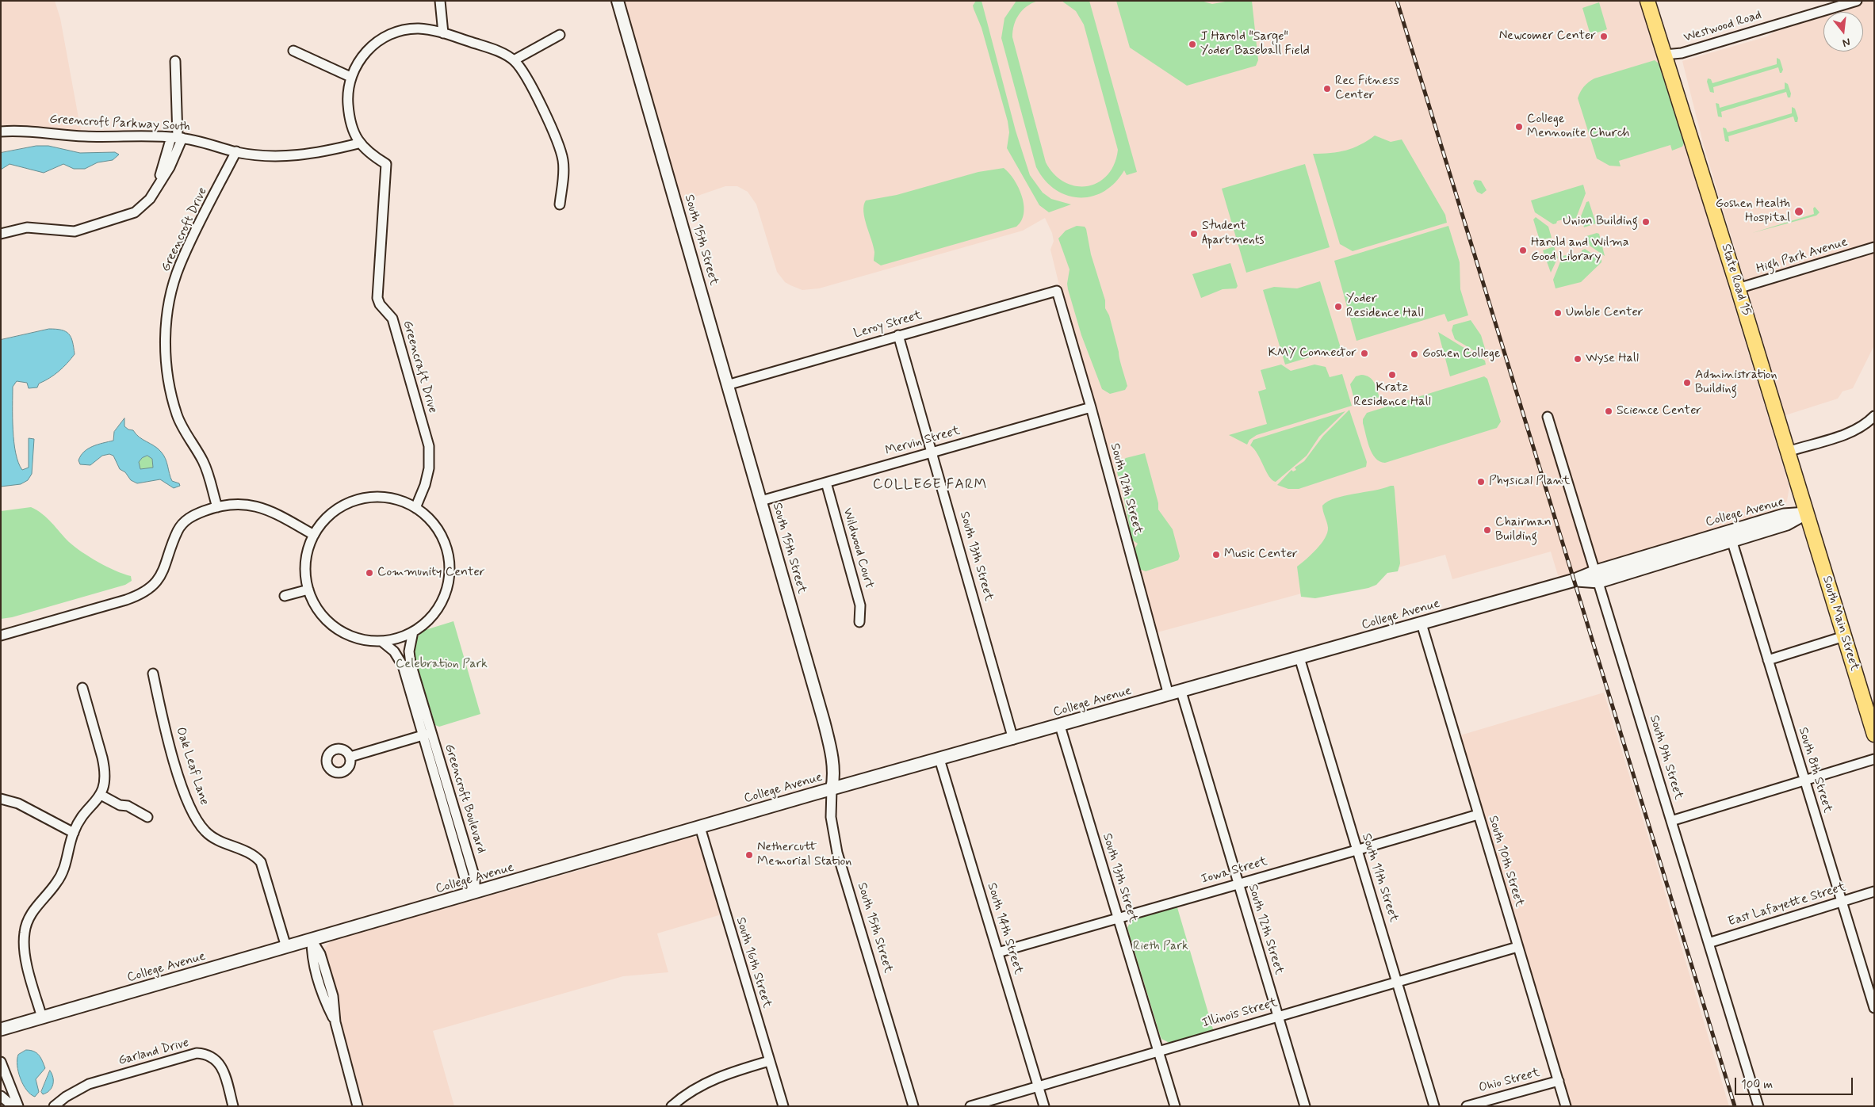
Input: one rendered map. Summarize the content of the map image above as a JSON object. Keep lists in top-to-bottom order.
{
  "streets": {
    "main road": ["State Road 15", "College Avenue", "South Main Street"],
    "street": [
      "Westwood Road",
      "Greencroft Parkway South",
      "Greencroft Drive",
      "South 15th Street",
      "High Park Avenue",
      "Leroy Street",
      "Greencraft Drive",
      "Mervin Street",
      "South 12th Street",
      "Wildwood Court",
      "South 13th Street",
      "South 9th Street",
      "Oak Leaf Lane",
      "South 8th Street",
      "Greencroft Boulevard",
      "South 10th Street",
      "Iowa Street",
      "South 11th Street",
      "East Lafayette Street",
      "South 14th Street",
      "South 16th Street",
      "Illinois Street",
      "Garland Drive",
      "Ohio Street"
    ]
  },
  "crossings": [
    ["Westwood Road", "State Road 15"],
    ["Greencroft Parkway South", "Greencroft Drive"],
    ["South 15th Street", "Leroy Street"],
    ["South 15th Street", "Mervin Street"],
    ["South 15th Street", "College Avenue"],
    ["High Park Avenue", "State Road 15"],
    ["State Road 15", "College Avenue"],
    ["State Road 15", "South Main Street"],
    ["Leroy Street", "South 12th Street"],
    ["Leroy Street", "South 13th Street"],
    ["Mervin Street", "South 12th Street"],
    ["Mervin Street", "Wildwood Court"],
    ["Mervin Street", "South 13th Street"],
    ["South 12th Street", "College Avenue"],
    ["South 12th Street", "Iowa Street"],
    ["South 12th Street", "Illinois Street"],
    ["College Avenue", "South 13th Street"],
    ["College Avenue", "South Main Street"],
    ["College Avenue", "South 9th Street"],
    ["College Avenue", "Oak Leaf Lane"],
    ["College Avenue", "South 8th Street"],
    ["College Avenue", "Greencroft Boulevard"],
    ["College Avenue", "South 10th Street"],
    ["College Avenue", "South 11th Street"],
    ["College Avenue", "South 14th Street"],
    ["College Avenue", "South 16th Street"],
    ["South 13th Street", "Iowa Street"],
    ["South 13th Street", "Illinois Street"],
    ["South 9th Street", "East Lafayette Street"],
    ["South 8th Street", "East Lafayette Street"],
    ["South 10th Street", "Iowa Street"],
    ["South 10th Street", "Illinois Street"],
    ["South 10th Street", "Ohio Street"],
    ["Iowa Street", "South 11th Street"],
    ["Iowa Street", "South 14th Street"],
    ["South 11th Street", "Illinois Street"],
    ["South 14th Street", "Illinois Street"]
  ],
  "districts": ["COLLEGE FARM"],
  "parks": ["Celebration Park", "Rieth Park"],
  "places": [
    "Newcomer Center",
    "J Harold \"Sarge\" Yoder Baseball Field",
    "Rec Fitness Center",
    "College Mennonite Church",
    "Goshen Health Hospital",
    "Union Building",
    "Student Apartments",
    "Harold and Wilma Good Library",
    "Yoder Residence Hall",
    "Umble Center",
    "KMY Connector",
    "Goshen College",
    "Wyse Hall",
    "Kratz Residence Hall",
    "Administration Building",
    "Science Center",
    "Physical Plant",
    "Chairman Building",
    "Music Center",
    "Community Center",
    "Nethercutt Memorial Station"
  ],
  "scale_bar": "100 m",
  "north": "bottom"
}
